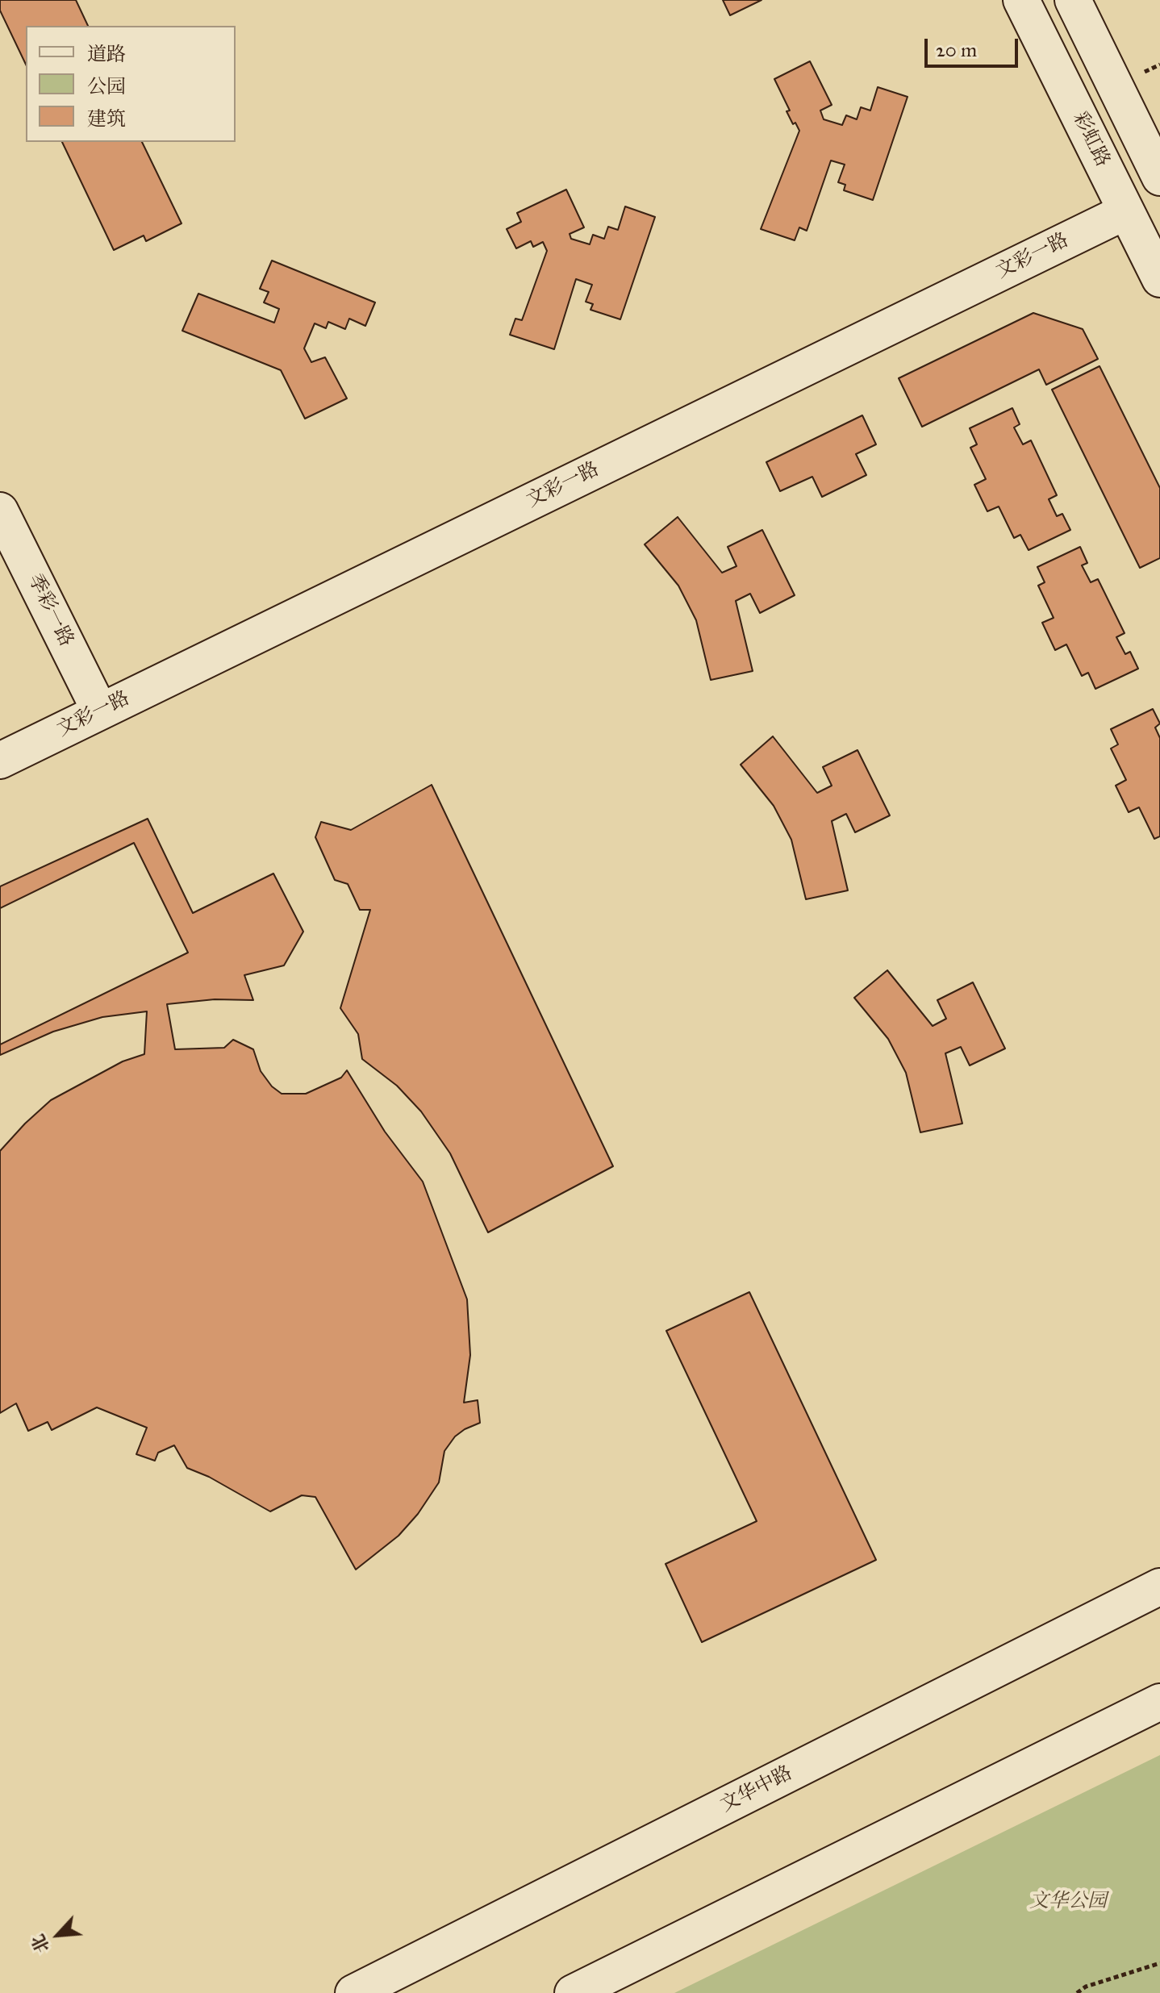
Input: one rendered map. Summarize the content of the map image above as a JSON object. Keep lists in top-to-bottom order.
{
  "streets": {
    "street": [
      "彩虹路",
      "文彩一路",
      "季彩一路",
      "文华中路"
    ]
  },
  "crossings": [
    ["彩虹路", "文彩一路"],
    ["文彩一路", "季彩一路"]
  ],
  "parks": ["文华公园"],
  "legend": ["道路", "公园", "建筑"],
  "scale_bar": "20 m",
  "north": "bottom left"
}
